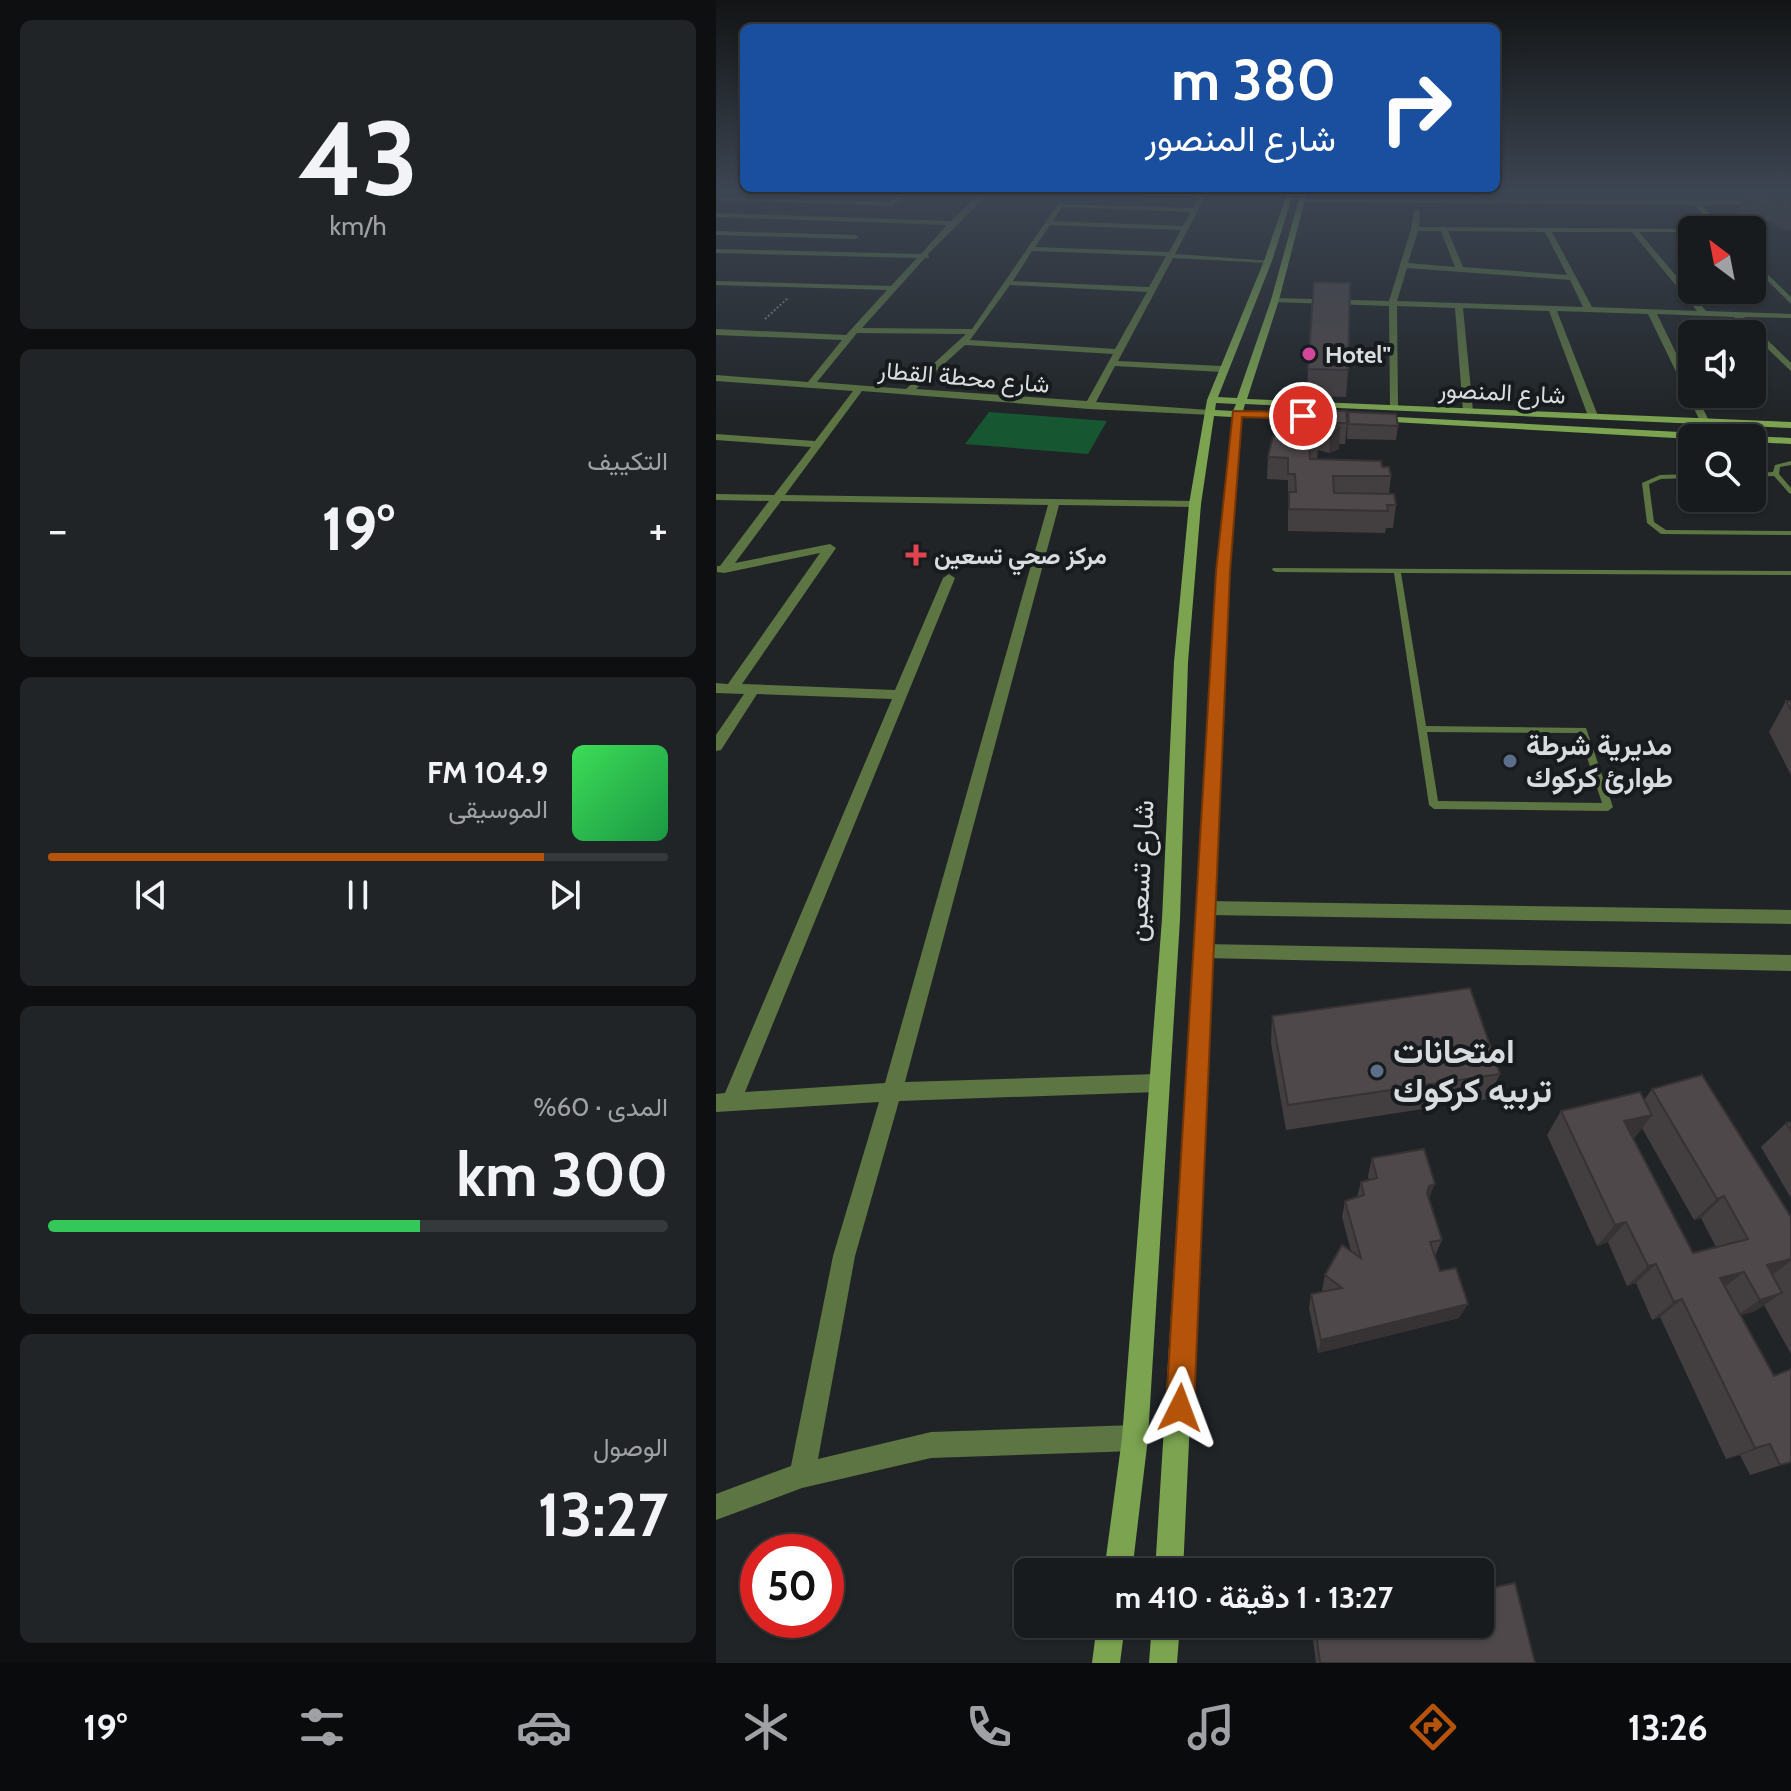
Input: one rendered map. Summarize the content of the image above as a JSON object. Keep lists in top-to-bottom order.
{
  "streets": {
    "main road": ["شارع المنصور", "شارع تسعين"],
    "street": ["شارع محطة القطار"]
  },
  "crossings": [
    ["شارع محطة القطار", "شارع المنصور"],
    ["شارع محطة القطار", "شارع تسعين"],
    ["شارع المنصور", "شارع تسعين"]
  ],
  "places": {
    "other": ["Hotel\"", "مديرية شرطة طوارئ كركوك", "امتحانات تربيه كركوك"],
    "health": ["مركز صحي تسعين"]
  },
  "north": "top left",
  "page": {
    "tile": [
      ["43", "km/h"],
      "التكييف",
      ["المدى · 60%", "300 km"],
      ["الوصول", "13:27"]
    ],
    "turn": ["380 m", "شارع المنصور"],
    "heat": ["−", "19°", "+"],
    "song": ["104.9 FM", "الموسيقى"],
    "limit": "50",
    "trip": "13:27 · 1 دقيقة · 410 m",
    "tabs": ["13:26", "19°"]
  }
}
